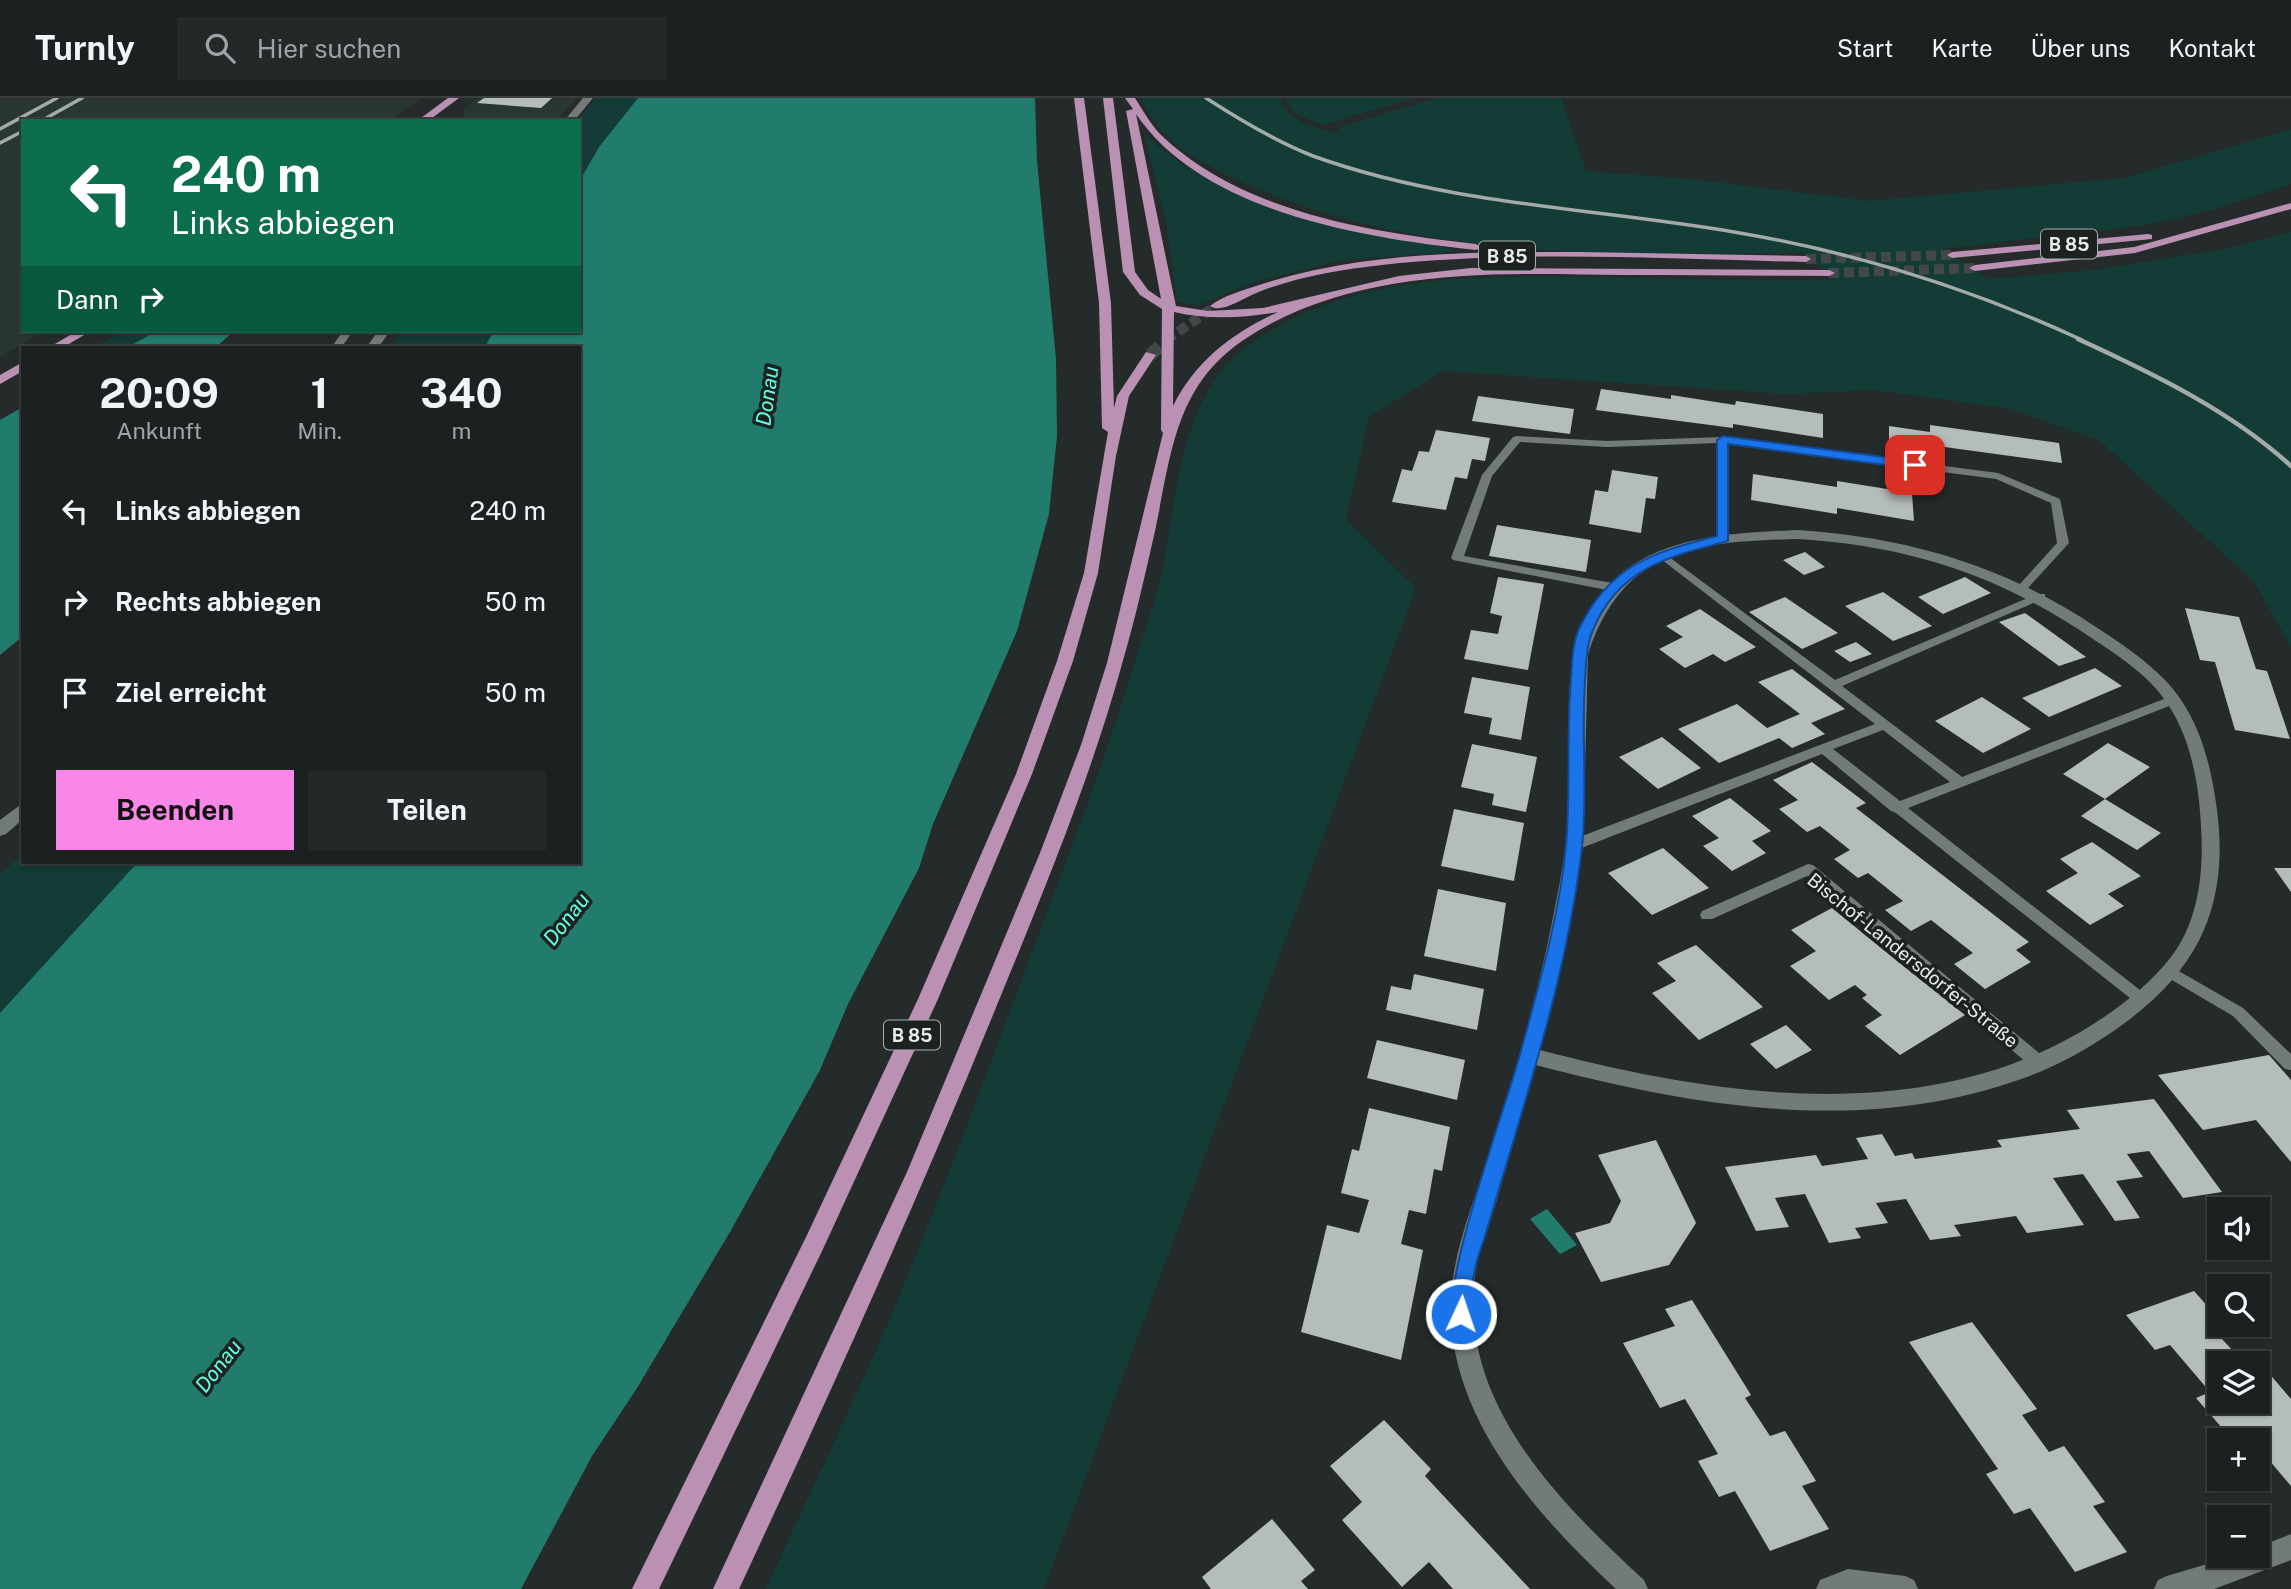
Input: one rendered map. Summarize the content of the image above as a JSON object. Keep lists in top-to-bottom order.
{
  "streets": {
    "main road": ["B 85"],
    "street": ["Bischof-Landersdorfer-Straße"]
  },
  "water": ["Donau"],
  "page": {
    "header": "Turnly",
    "search": "Hier suchen",
    "nav": [
      "Start",
      "Karte",
      "Über uns",
      "Kontakt"
    ],
    "turn": ["240 m", "Links abbiegen"],
    "then": "Dann",
    "eta": [
      "20:09",
      "Ankunft",
      "1",
      "Min.",
      "340",
      "m"
    ],
    "list": [
      {
        "name": "Links abbiegen",
        "value": "240 m"
      },
      {
        "name": "Rechts abbiegen",
        "value": "50 m"
      },
      {
        "name": "Ziel erreicht",
        "value": "50 m"
      }
    ],
    "buttons": ["Beenden", "Teilen"],
    "map_buttons": ["+", "−"]
  }
}
